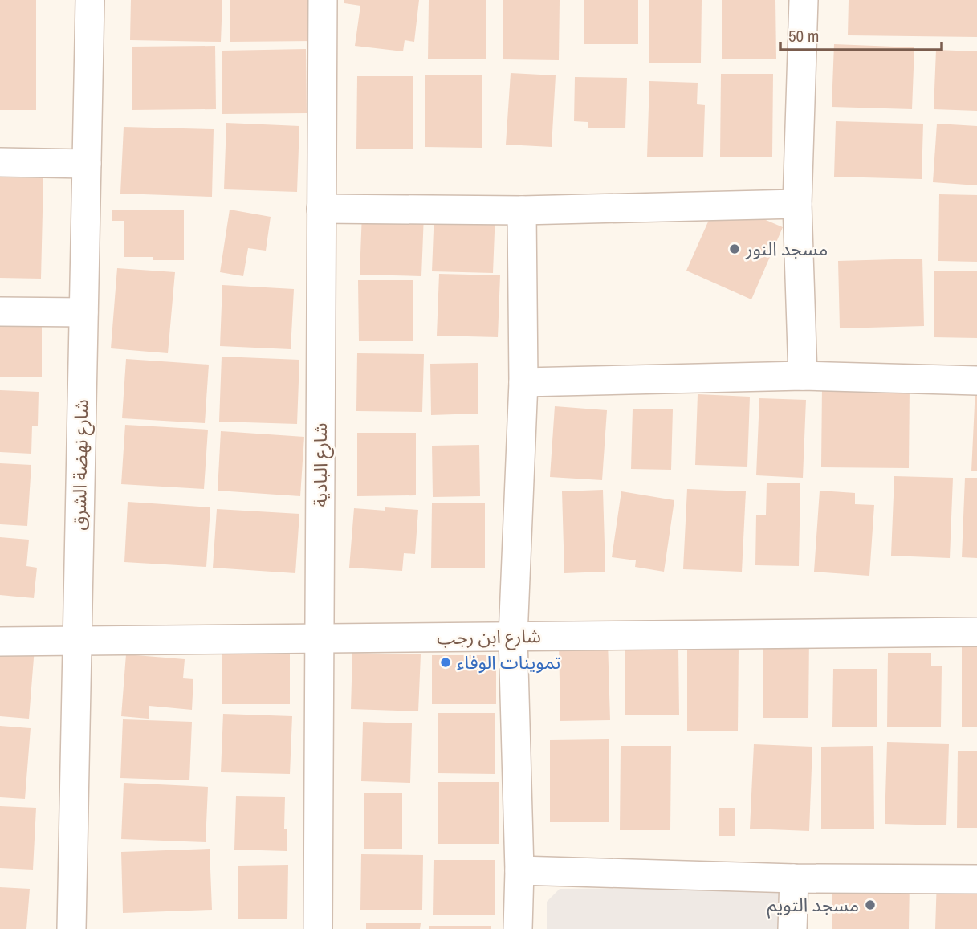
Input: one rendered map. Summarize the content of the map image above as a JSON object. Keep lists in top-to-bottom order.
{
  "streets": {
    "street": ["شارع نهضة الشرق", "شارع البادية", "شارع ابن رجب"]
  },
  "crossings": [
    ["شارع نهضة الشرق", "شارع ابن رجب"],
    ["شارع البادية", "شارع ابن رجب"]
  ],
  "places": ["مسجد النور", "تموينات الوفاء", "مسجد التويم"],
  "scale_bar": "50 m"
}
